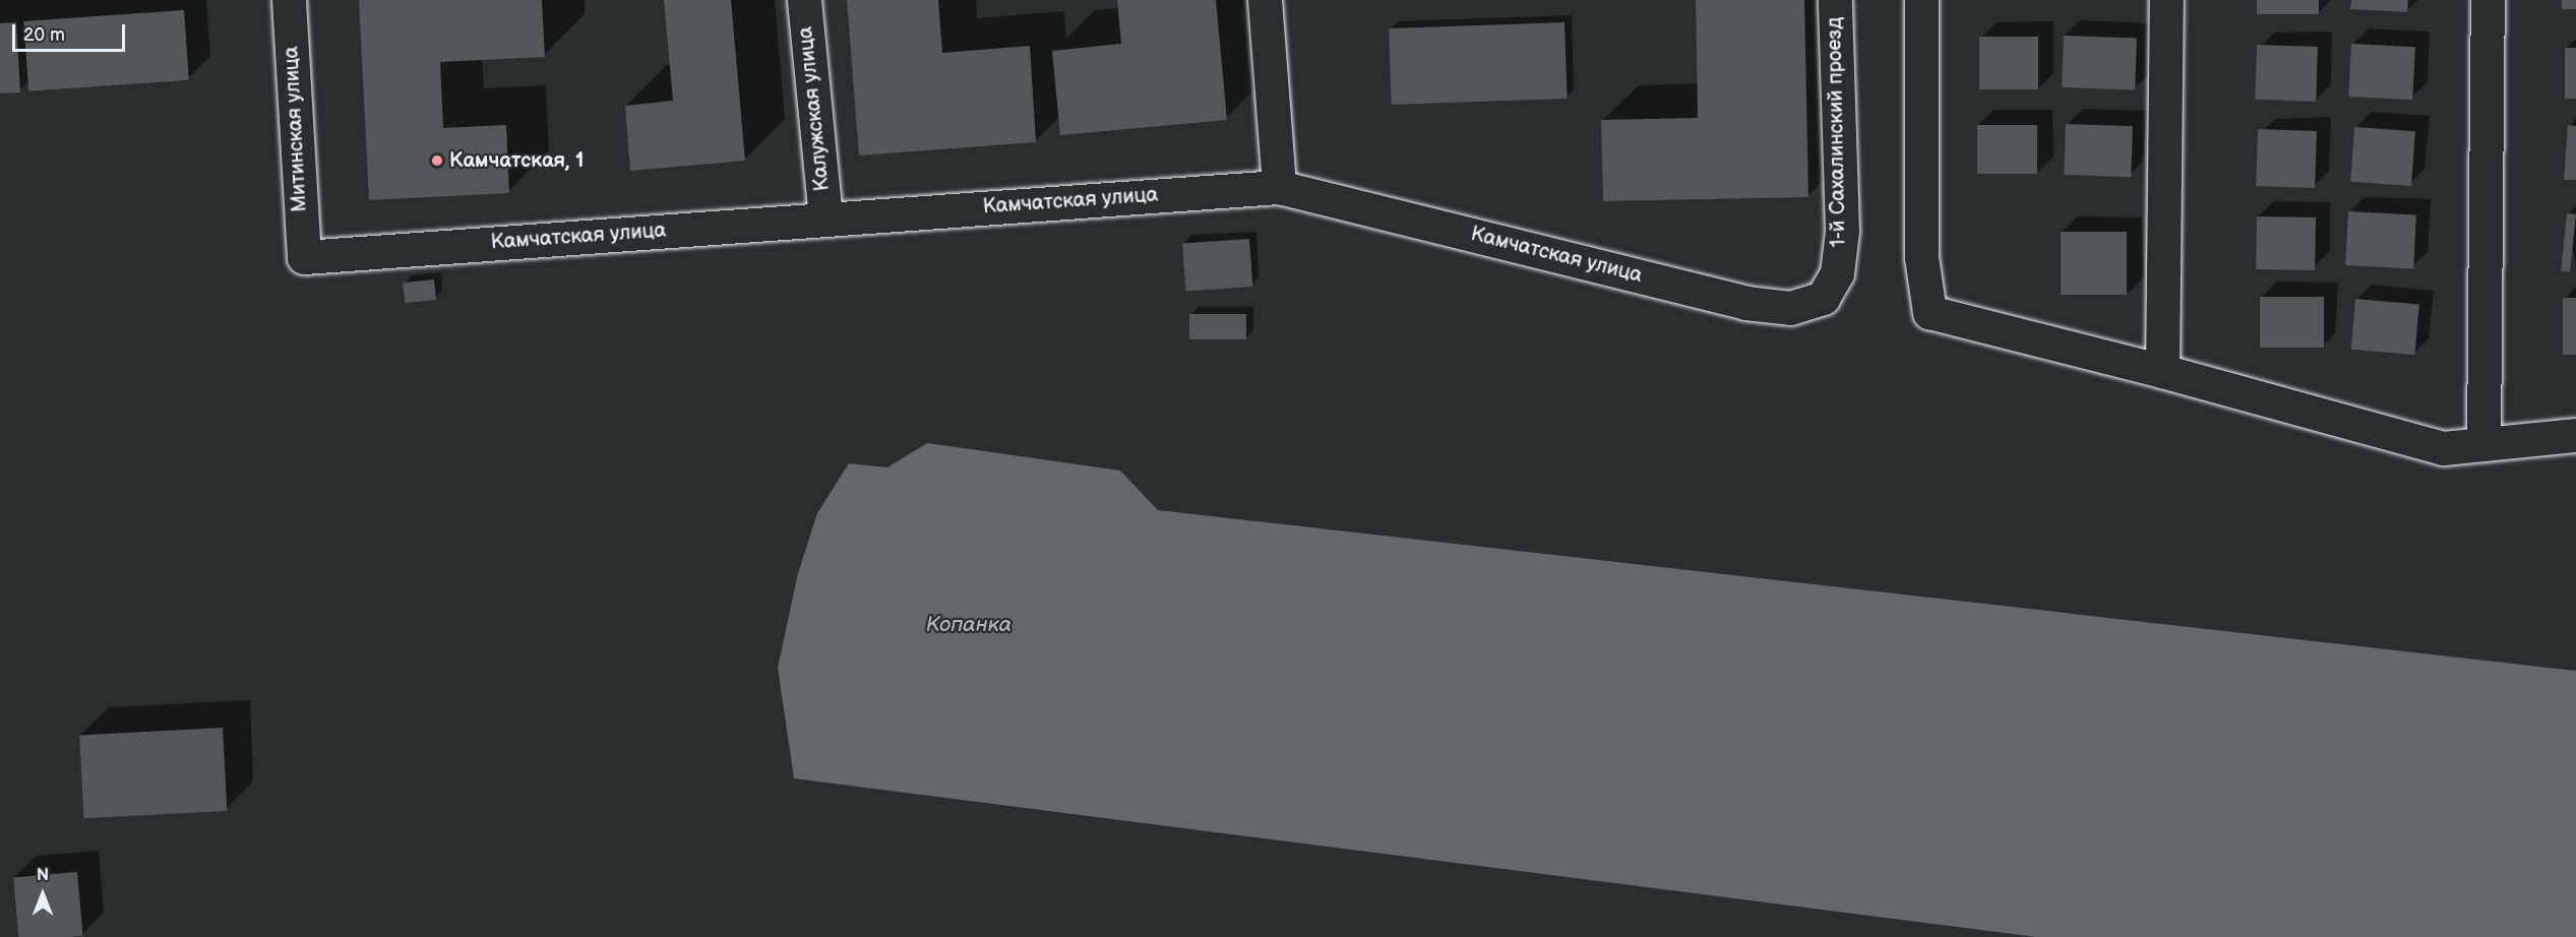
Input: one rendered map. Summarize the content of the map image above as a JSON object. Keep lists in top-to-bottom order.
{
  "streets": {
    "street": [
      "Калужская улица",
      "Митинская улица",
      "1-й Сахалинский проезд",
      "Камчатская улица"
    ]
  },
  "crossings": [
    ["Калужская улица", "Камчатская улица"],
    ["Митинская улица", "Камчатская улица"],
    ["1-й Сахалинский проезд", "Камчатская улица"]
  ],
  "water": ["Копанка"],
  "places": ["Камчатская, 1"],
  "scale_bar": "20 m",
  "north": "top"
}
